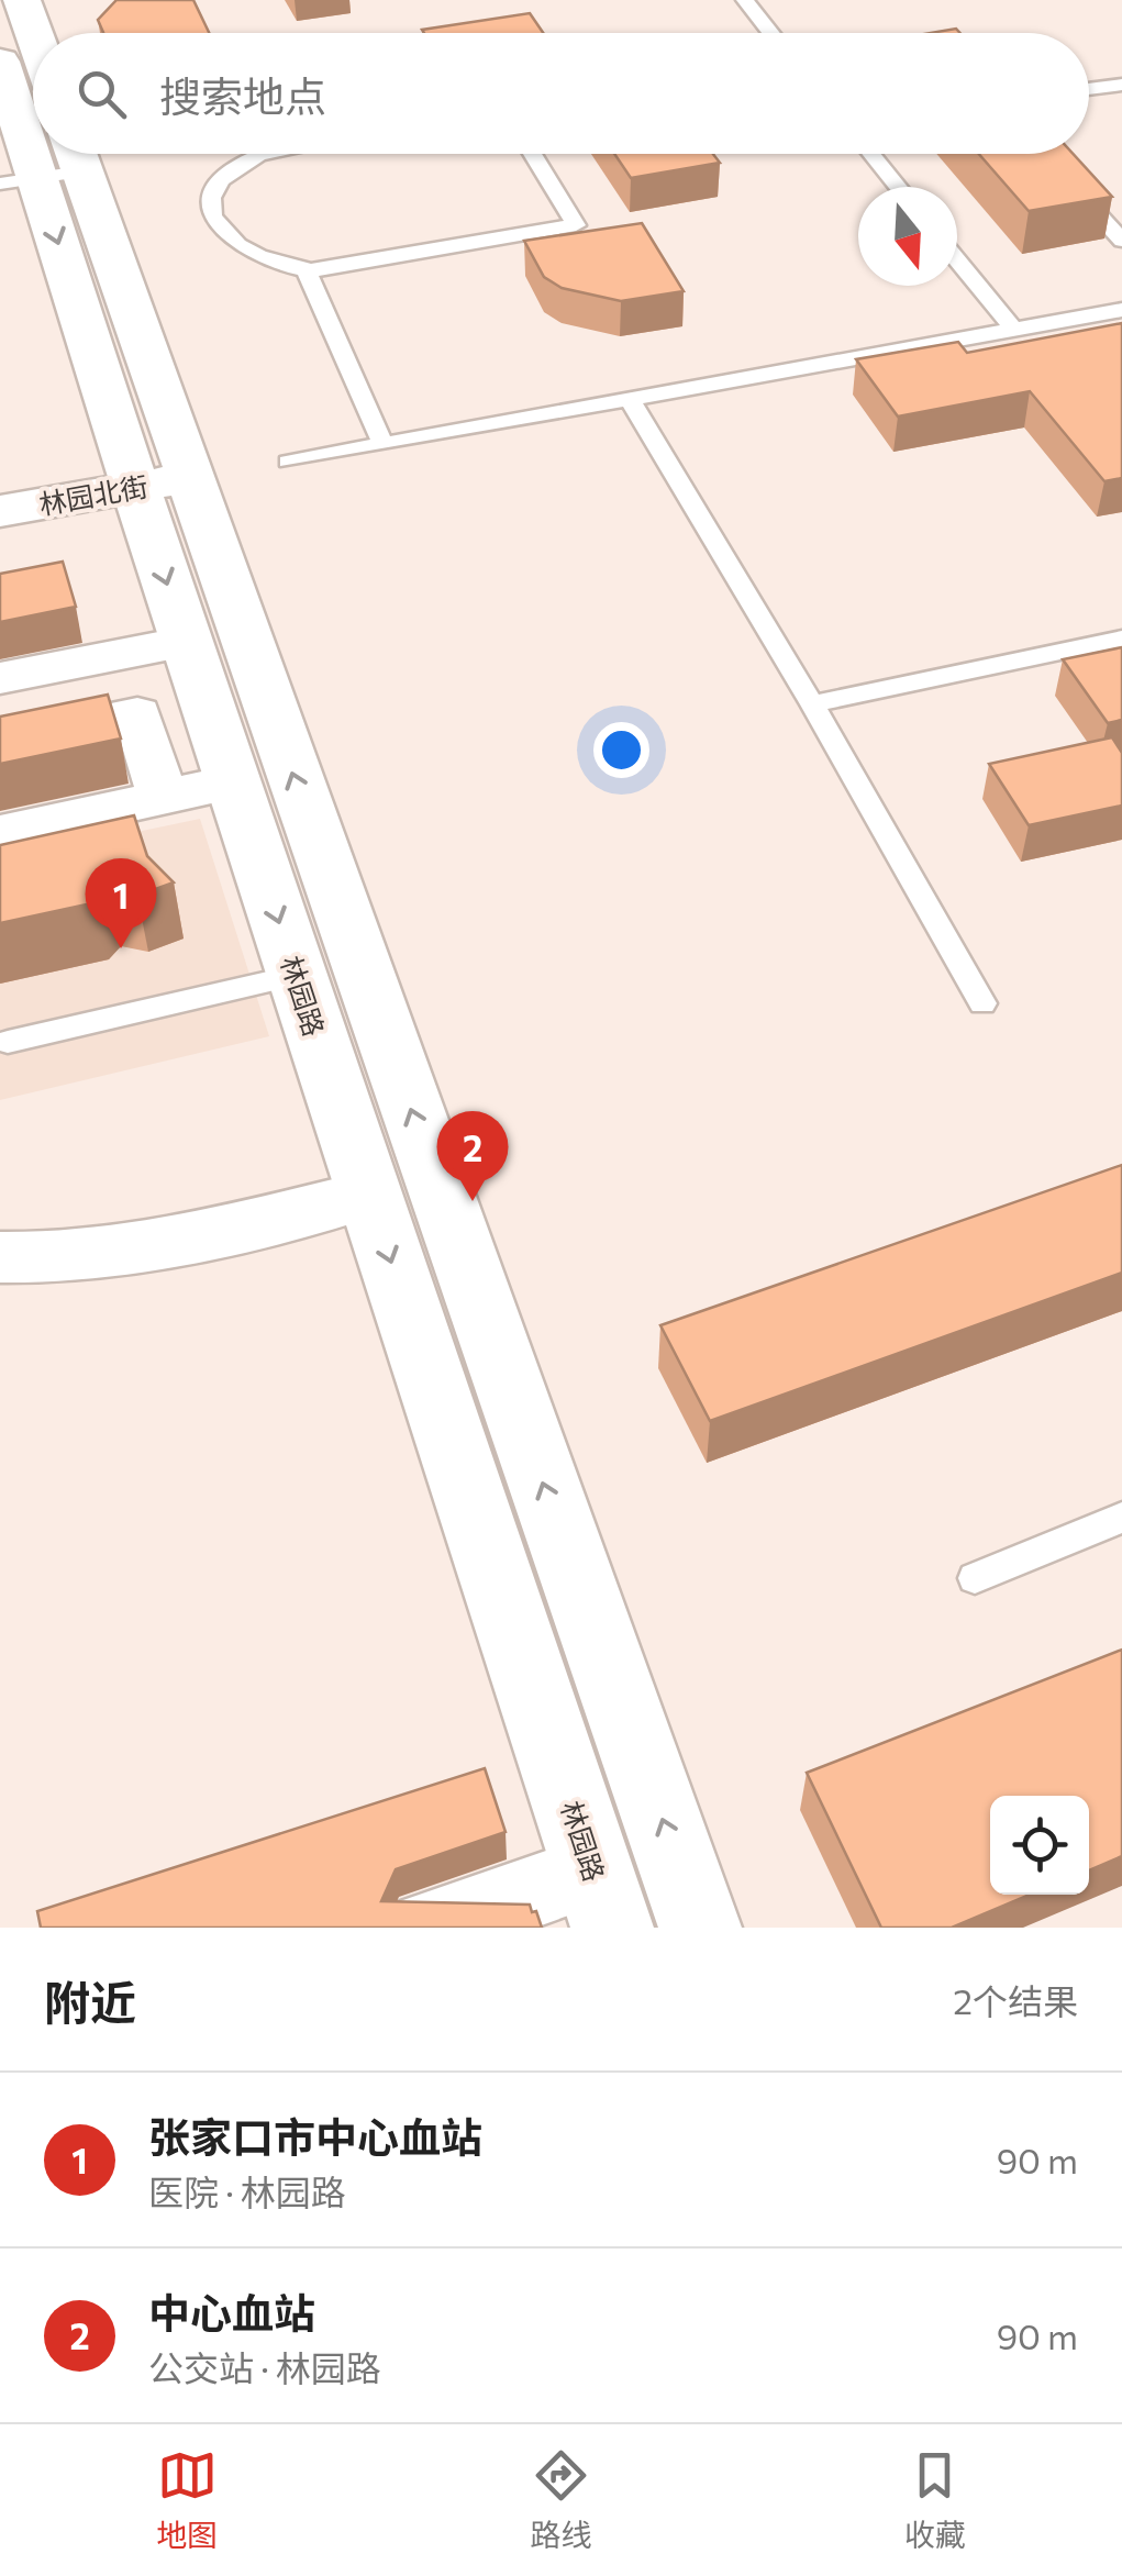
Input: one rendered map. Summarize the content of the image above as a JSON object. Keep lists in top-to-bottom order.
{
  "streets": {
    "main road": ["林园北街", "林园路"]
  },
  "crossings": [
    ["林园北街", "林园路"]
  ],
  "north": "bottom",
  "page": {
    "search": "搜索地点",
    "pins": ["1", "2"],
    "heading": ["附近", "2个结果"],
    "list": [
      {
        "mark": "1",
        "name": "张家口市中心血站",
        "note": "医院 · 林园路",
        "value": "90 m"
      },
      {
        "mark": "2",
        "name": "中心血站",
        "note": "公交站 · 林园路",
        "value": "90 m"
      }
    ],
    "nav": ["地图", "路线", "收藏"]
  }
}
